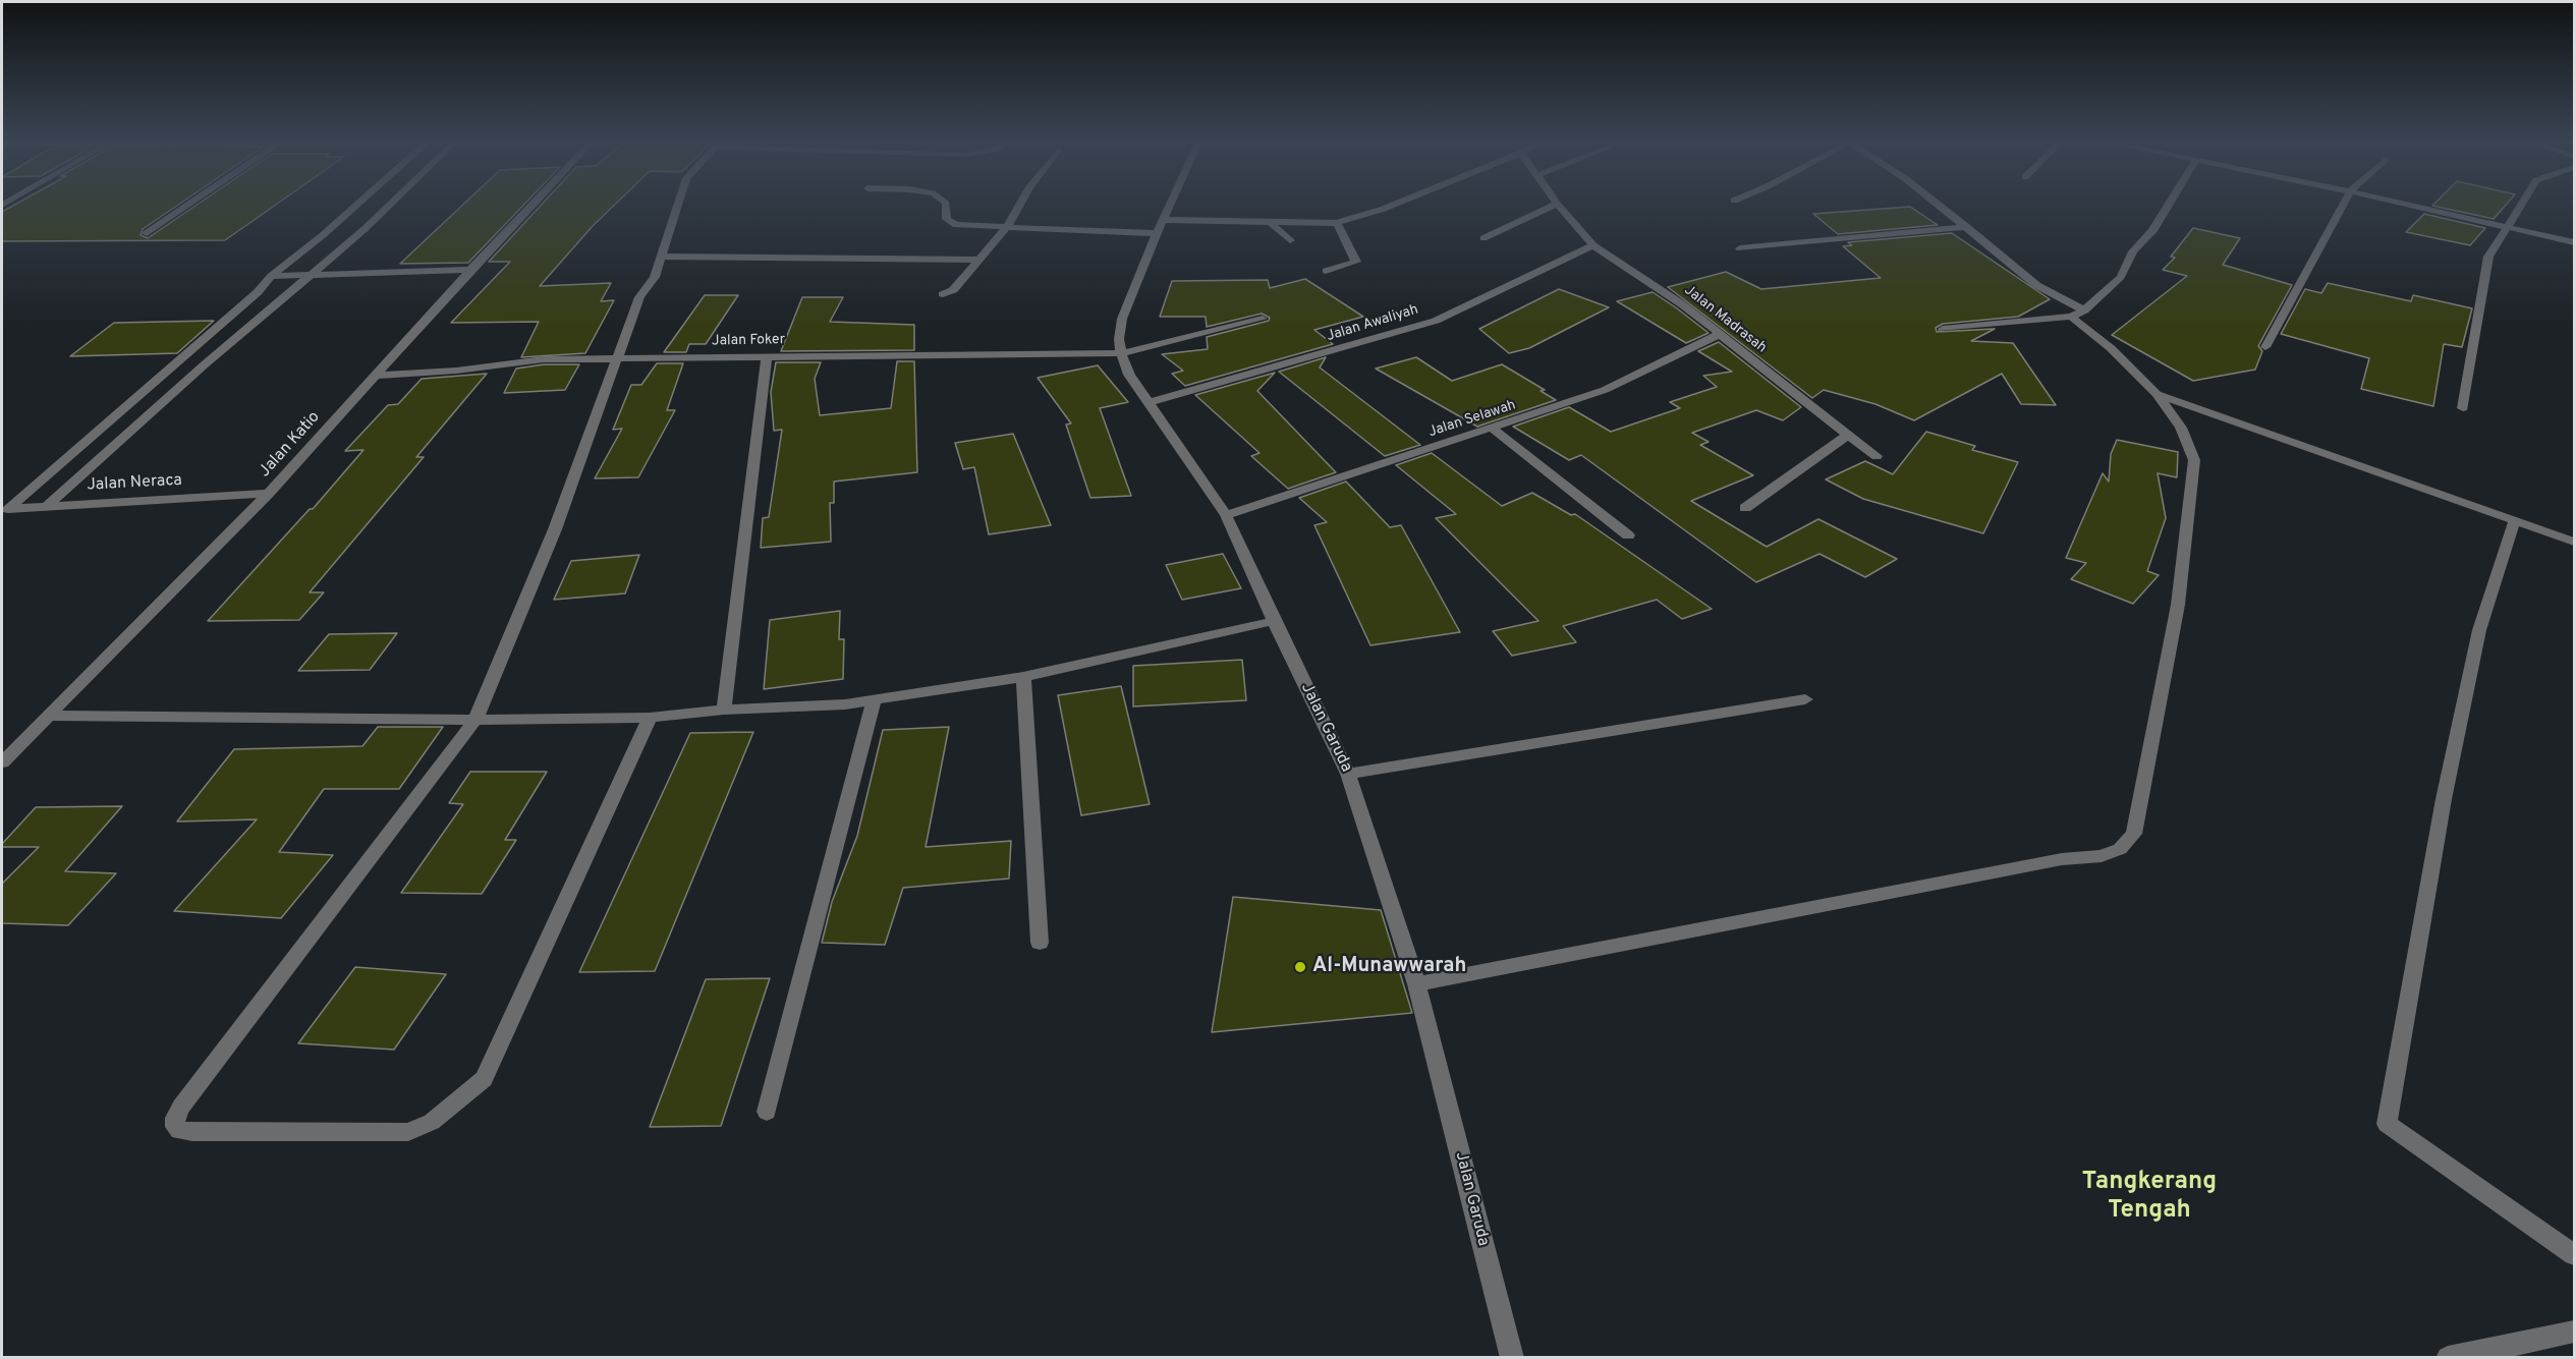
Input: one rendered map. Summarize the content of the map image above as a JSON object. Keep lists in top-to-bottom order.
{
  "streets": {
    "street": [
      "Jalan Madrasah",
      "Jalan Awaliyah",
      "Jalan Foker",
      "Jalan Selawah",
      "Jalan Katio",
      "Jalan Neraca",
      "Jalan Garuda"
    ]
  },
  "crossings": [
    ["Jalan Madrasah", "Jalan Awaliyah"],
    ["Jalan Madrasah", "Jalan Selawah"],
    ["Jalan Awaliyah", "Jalan Garuda"],
    ["Jalan Foker", "Jalan Katio"],
    ["Jalan Foker", "Jalan Garuda"],
    ["Jalan Selawah", "Jalan Garuda"],
    ["Jalan Katio", "Jalan Neraca"]
  ],
  "districts": ["Tangkerang Tengah"],
  "places": ["Al-Munawwarah"]
}
